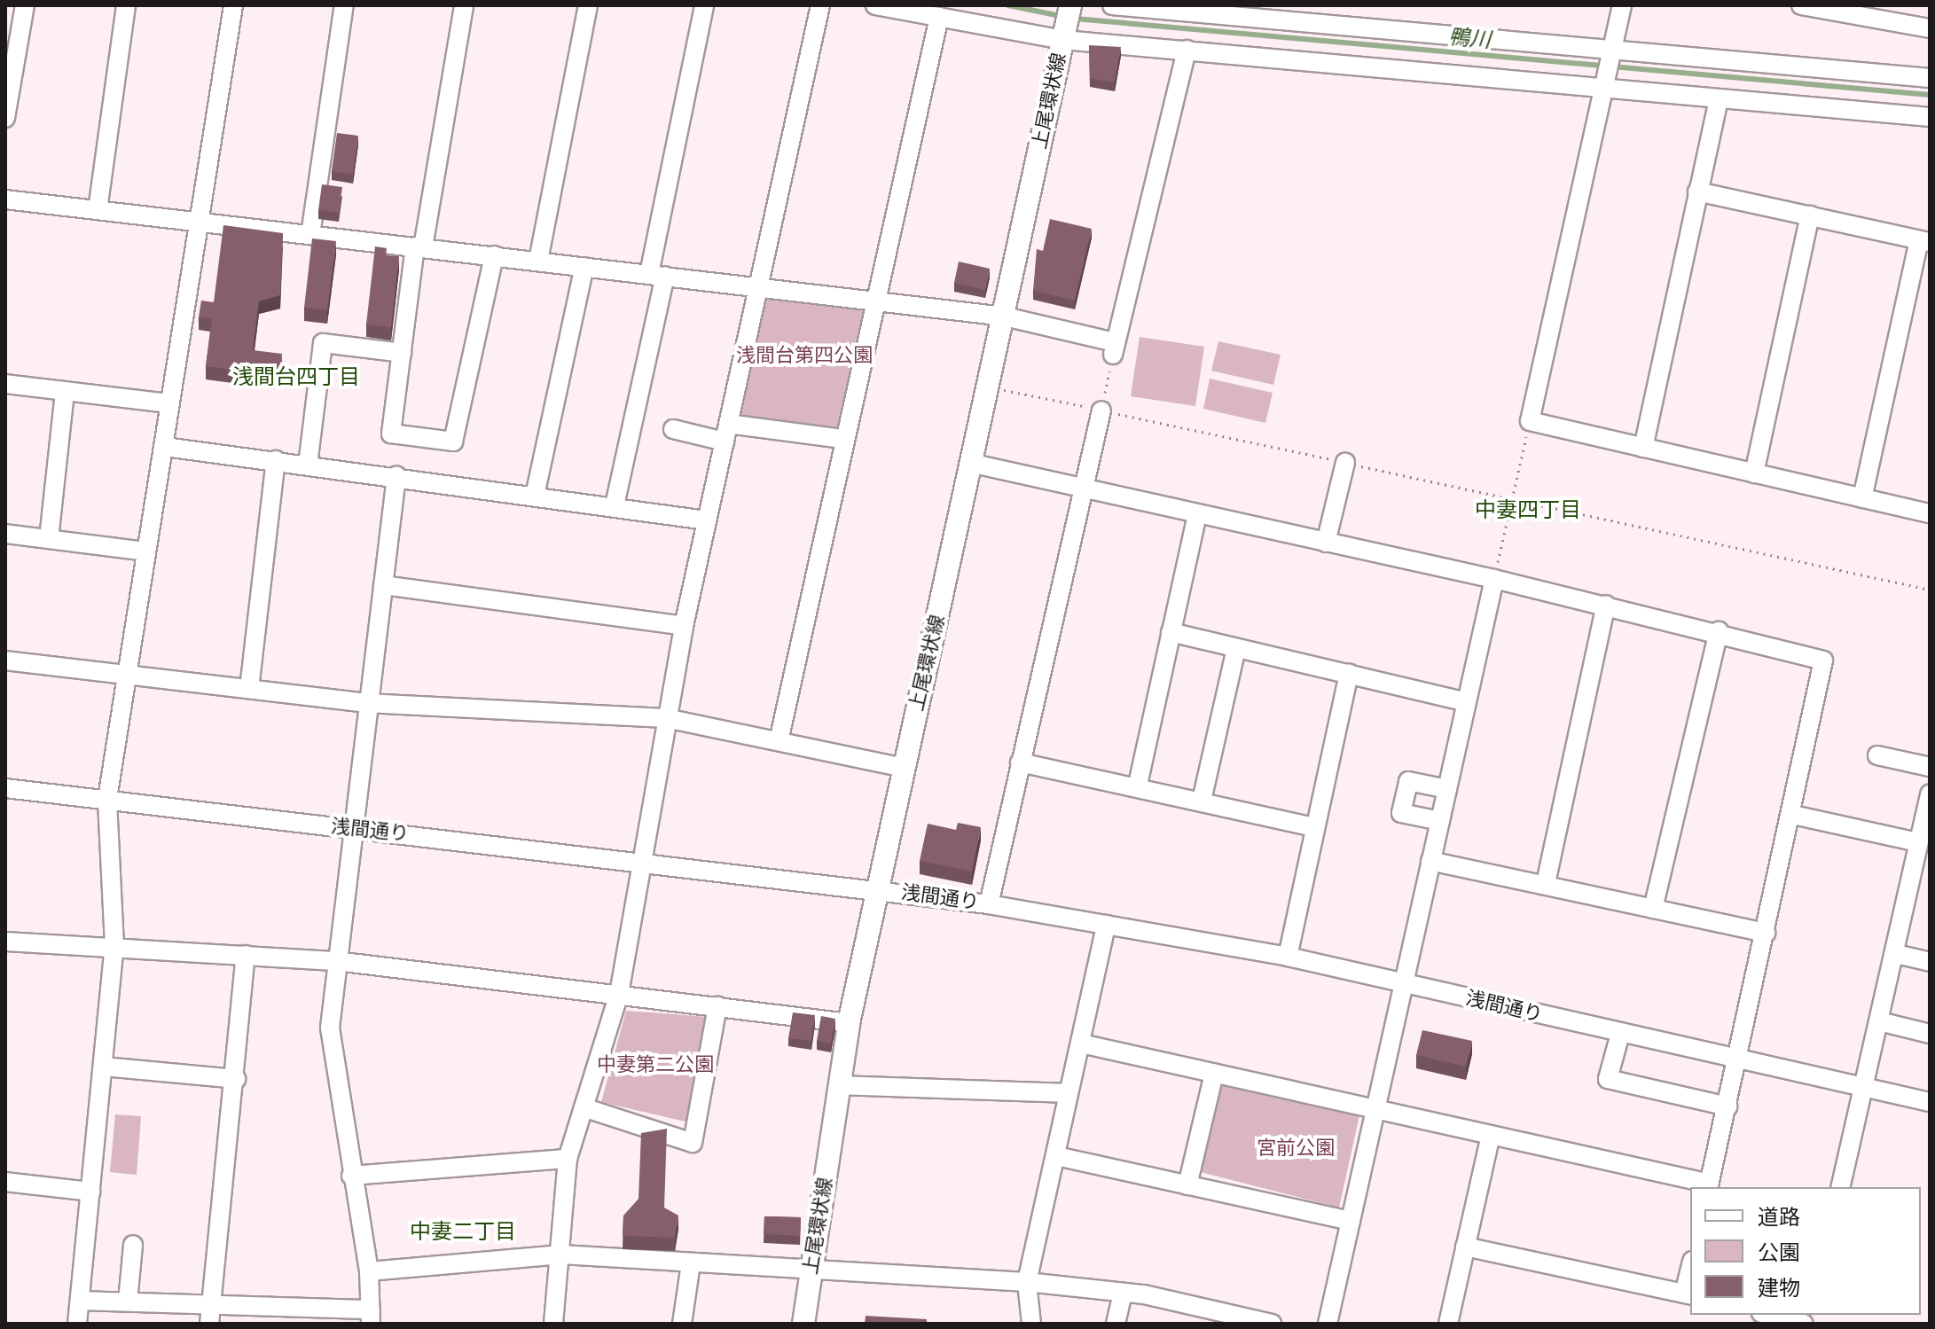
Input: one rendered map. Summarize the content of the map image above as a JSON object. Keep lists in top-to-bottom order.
{
  "streets": {
    "main road": ["上尾環状線"],
    "street": ["浅間通り"]
  },
  "crossings": [
    ["上尾環状線", "浅間通り"]
  ],
  "districts": ["浅間台四丁目", "中妻四丁目", "中妻二丁目"],
  "water": ["鴨川"],
  "parks": ["浅間台第四公園", "中妻第二公園", "宮前公園"],
  "legend": ["道路", "公園", "建物"]
}
